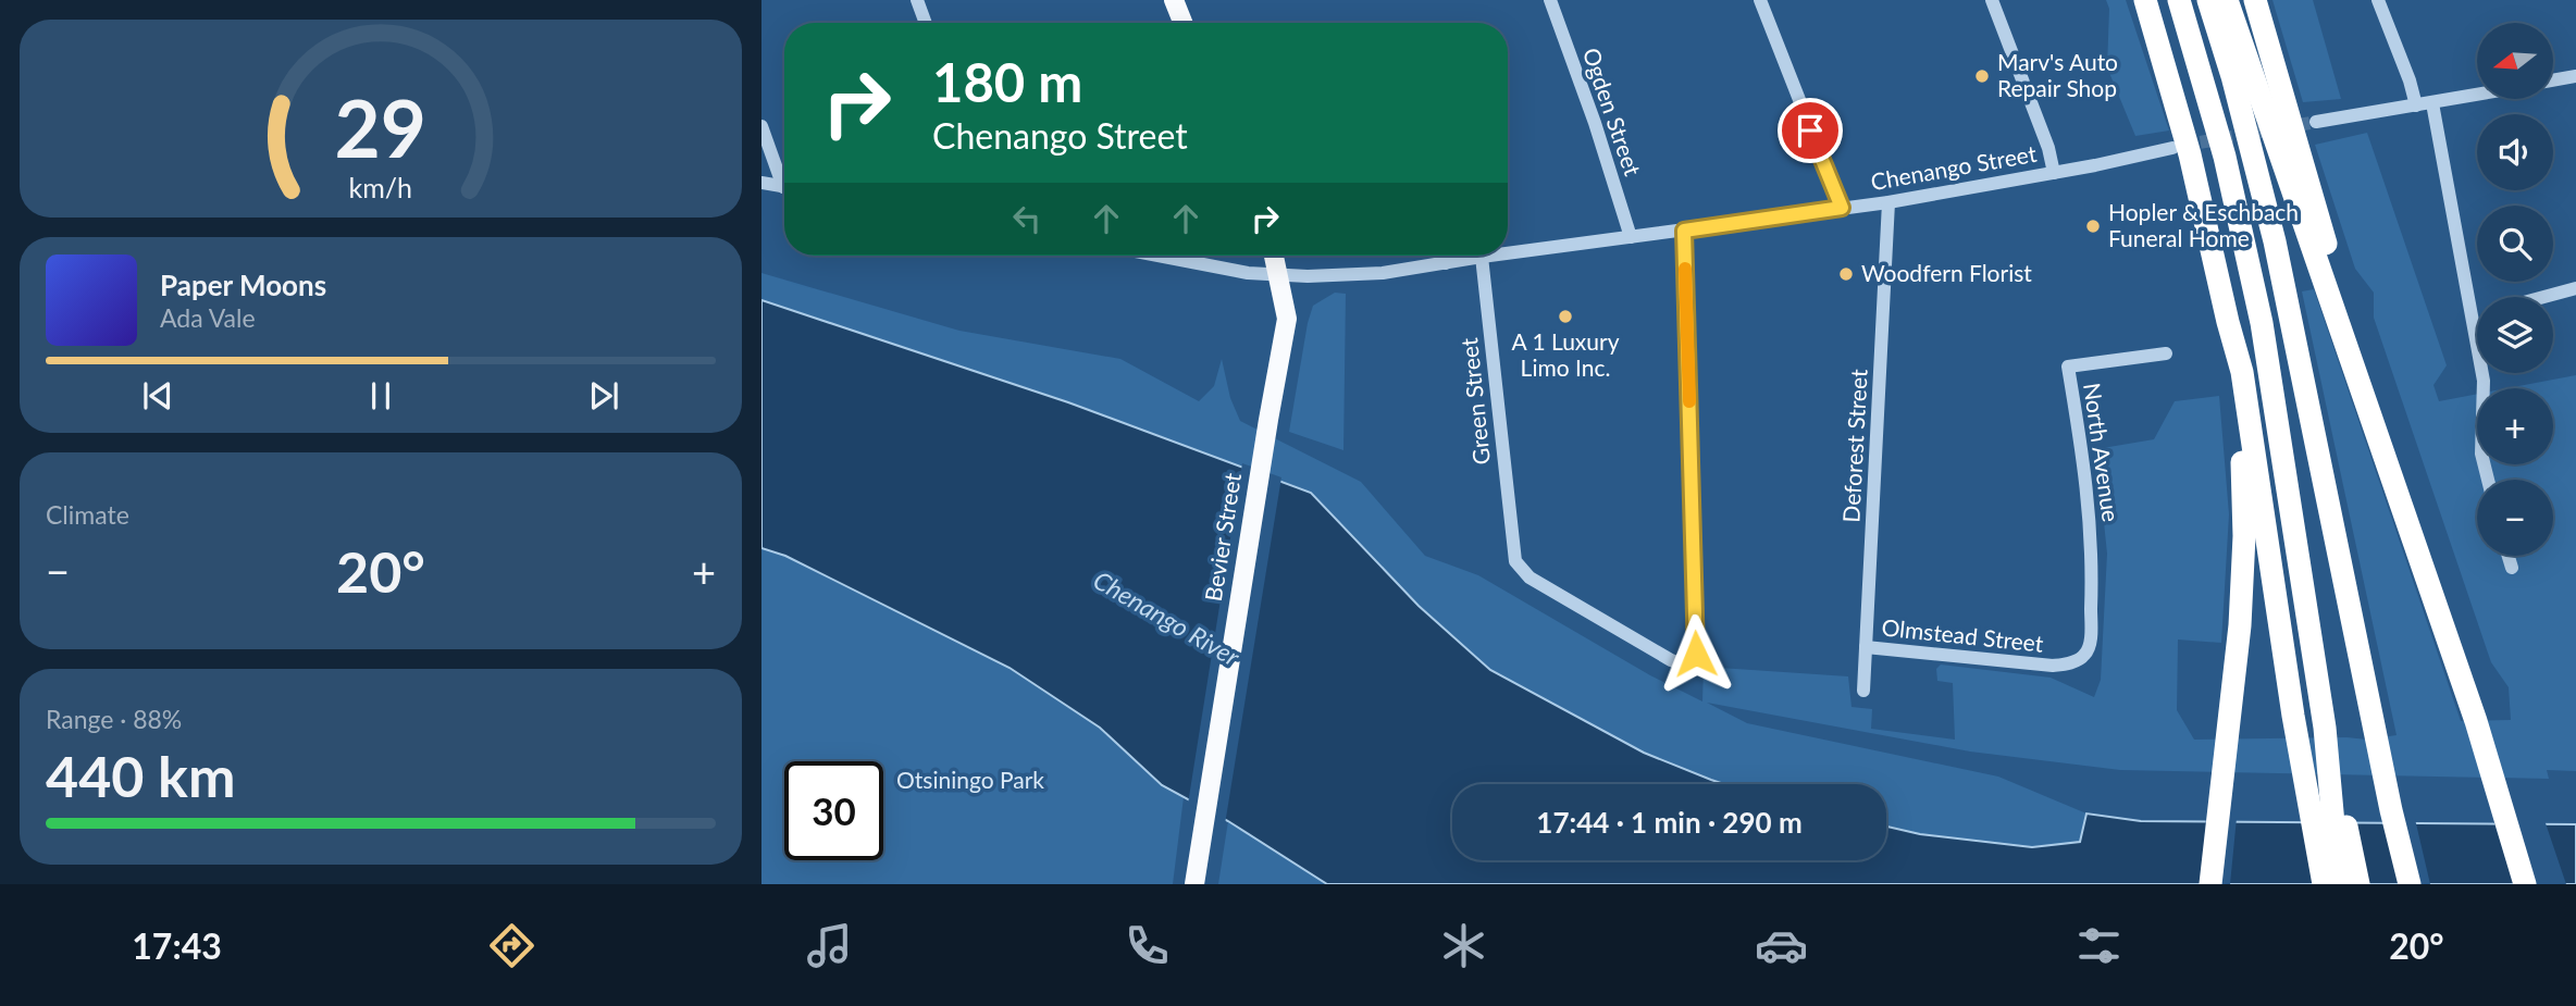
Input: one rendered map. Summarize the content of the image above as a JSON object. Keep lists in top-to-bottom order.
{
  "streets": {
    "main road": ["Bevier Street"],
    "street": [
      "Ogden Street",
      "Chenango Street",
      "Green Street",
      "Deforest Street",
      "North Avenue",
      "Olmstead Street"
    ]
  },
  "crossings": [
    ["Ogden Street", "Chenango Street"],
    ["Chenango Street", "Green Street"],
    ["Chenango Street", "Deforest Street"],
    ["Chenango Street", "Bevier Street"],
    ["Deforest Street", "Olmstead Street"],
    ["North Avenue", "Olmstead Street"]
  ],
  "water": ["Chenango River"],
  "parks": ["Otsiningo Park"],
  "places": [
    "Marv's Auto Repair Shop",
    "Hopler & Eschbach Funeral Home",
    "Woodfern Florist",
    "A 1 Luxury Limo Inc."
  ],
  "north": "left",
  "page": {
    "map_buttons": ["+", "−"],
    "turn": ["180 m", "Chenango Street"],
    "song": ["Paper Moons", "Ada Vale"],
    "tile": [
      "Climate",
      ["Range · 88%", "440 km"]
    ],
    "heat": ["−", "20°", "+"],
    "limit": "30",
    "trip": "17:44 · 1 min · 290 m",
    "tabs": ["17:43", "20°"],
    "gauge": ["29", "km/h"]
  }
}
